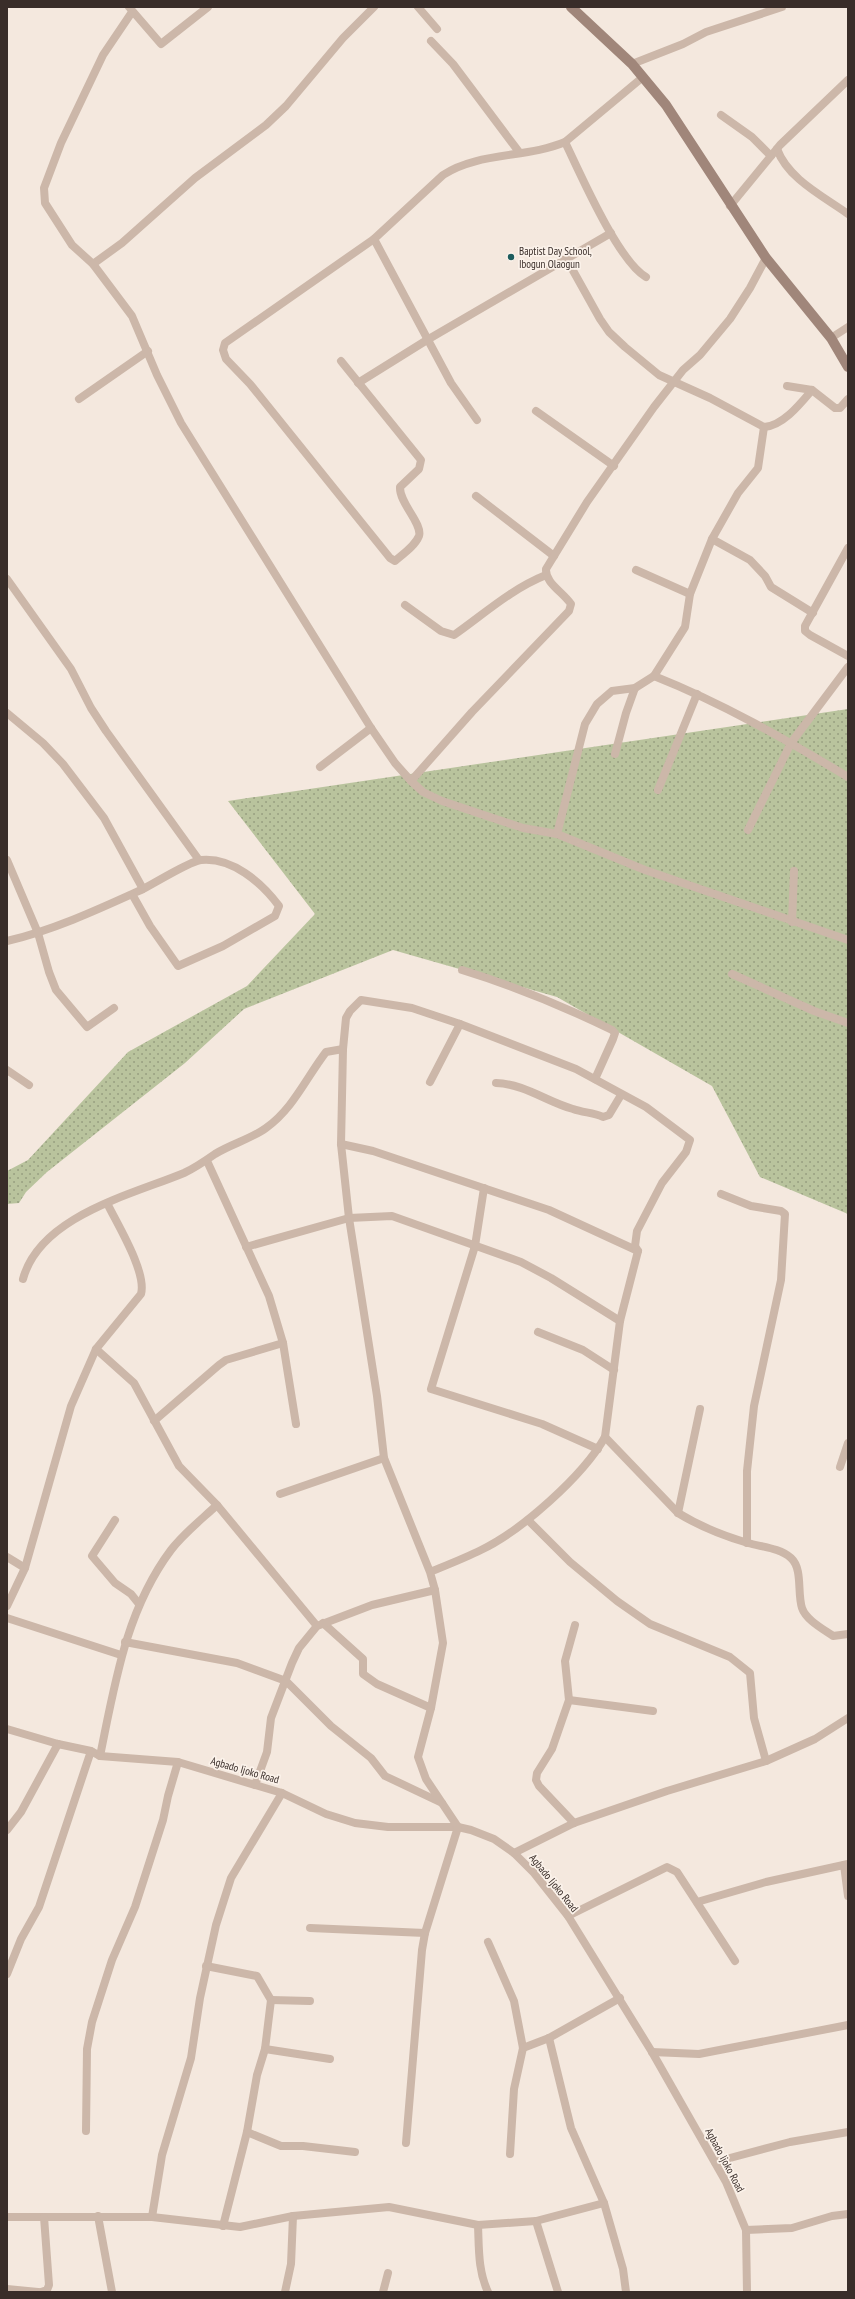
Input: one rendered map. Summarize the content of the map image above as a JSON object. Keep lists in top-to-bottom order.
{
  "streets": {
    "street": ["Agbado Ijoko Road"]
  },
  "places": ["Baptist Day School, Ibogun Olaogun"]
}
